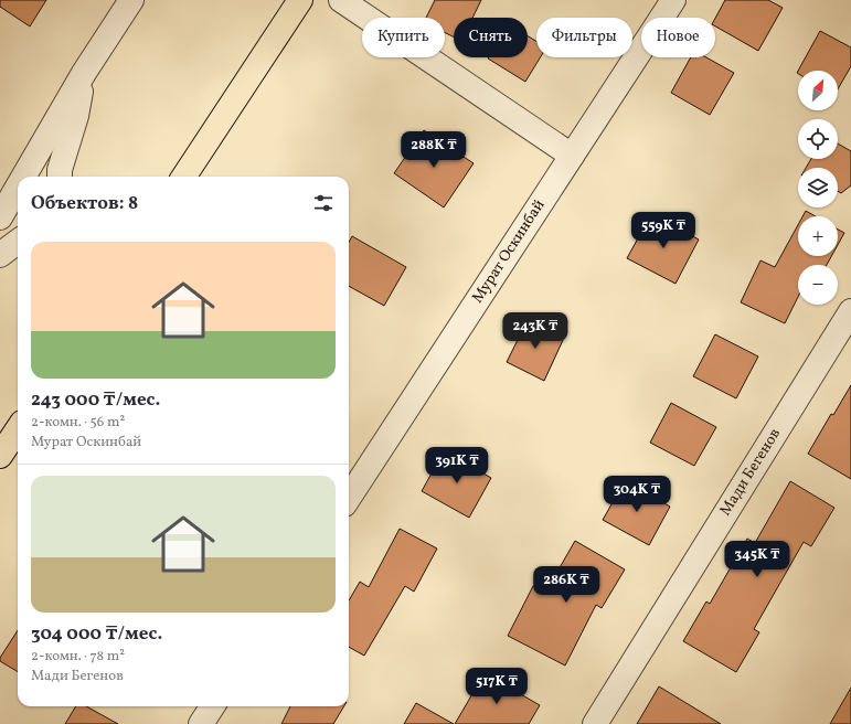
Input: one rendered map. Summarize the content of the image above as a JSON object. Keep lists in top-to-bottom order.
{
  "streets": {
    "street": ["Мурат Оскинбай", "Мади Бегенов"]
  },
  "north": "top right",
  "page": {
    "chip": [
      "Купить",
      "Снять",
      "Фильтры",
      "Новое"
    ],
    "map_buttons": ["+", "−"],
    "price": [
      "288K ₸",
      "559K ₸",
      "243K ₸",
      "391K ₸",
      "304K ₸",
      "345K ₸",
      "286K ₸",
      "517K ₸"
    ],
    "heading": "Объектов: 8",
    "list": [
      {
        "name": "243 000 ₸/мес.",
        "note": "2-комн. · 56 m² · Мурат Оскинбай"
      },
      {
        "name": "304 000 ₸/мес.",
        "note": "2-комн. · 78 m² · Мади Бегенов"
      }
    ]
  }
}
